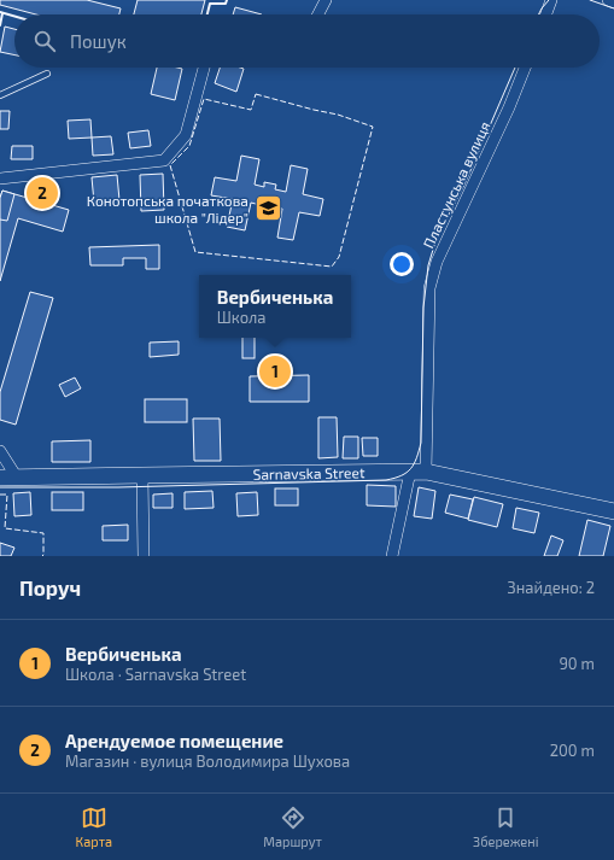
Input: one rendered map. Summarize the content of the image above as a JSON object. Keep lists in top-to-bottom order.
{
  "streets": {
    "street": ["Пластунська вулиця", "Sarnavska Street"]
  },
  "crossings": [
    ["Пластунська вулиця", "Sarnavska Street"]
  ],
  "places": {
    "school or university": ["Конотопська початкова школа \"Лідер\""]
  },
  "page": {
    "search": "Пошук",
    "pins": ["2", "1"],
    "popup": ["Вербиченька", "Школа"],
    "heading": ["Поруч", "Знайдено: 2"],
    "list": [
      {
        "mark": "1",
        "name": "Вербиченька",
        "note": "Школа · Sarnavska Street",
        "value": "90 m"
      },
      {
        "mark": "2",
        "name": "Арендуемое помещение",
        "note": "Магазин · вулиця Володимира Шухова",
        "value": "200 m"
      }
    ],
    "nav": ["Карта", "Маршрут", "Збережені"]
  }
}
